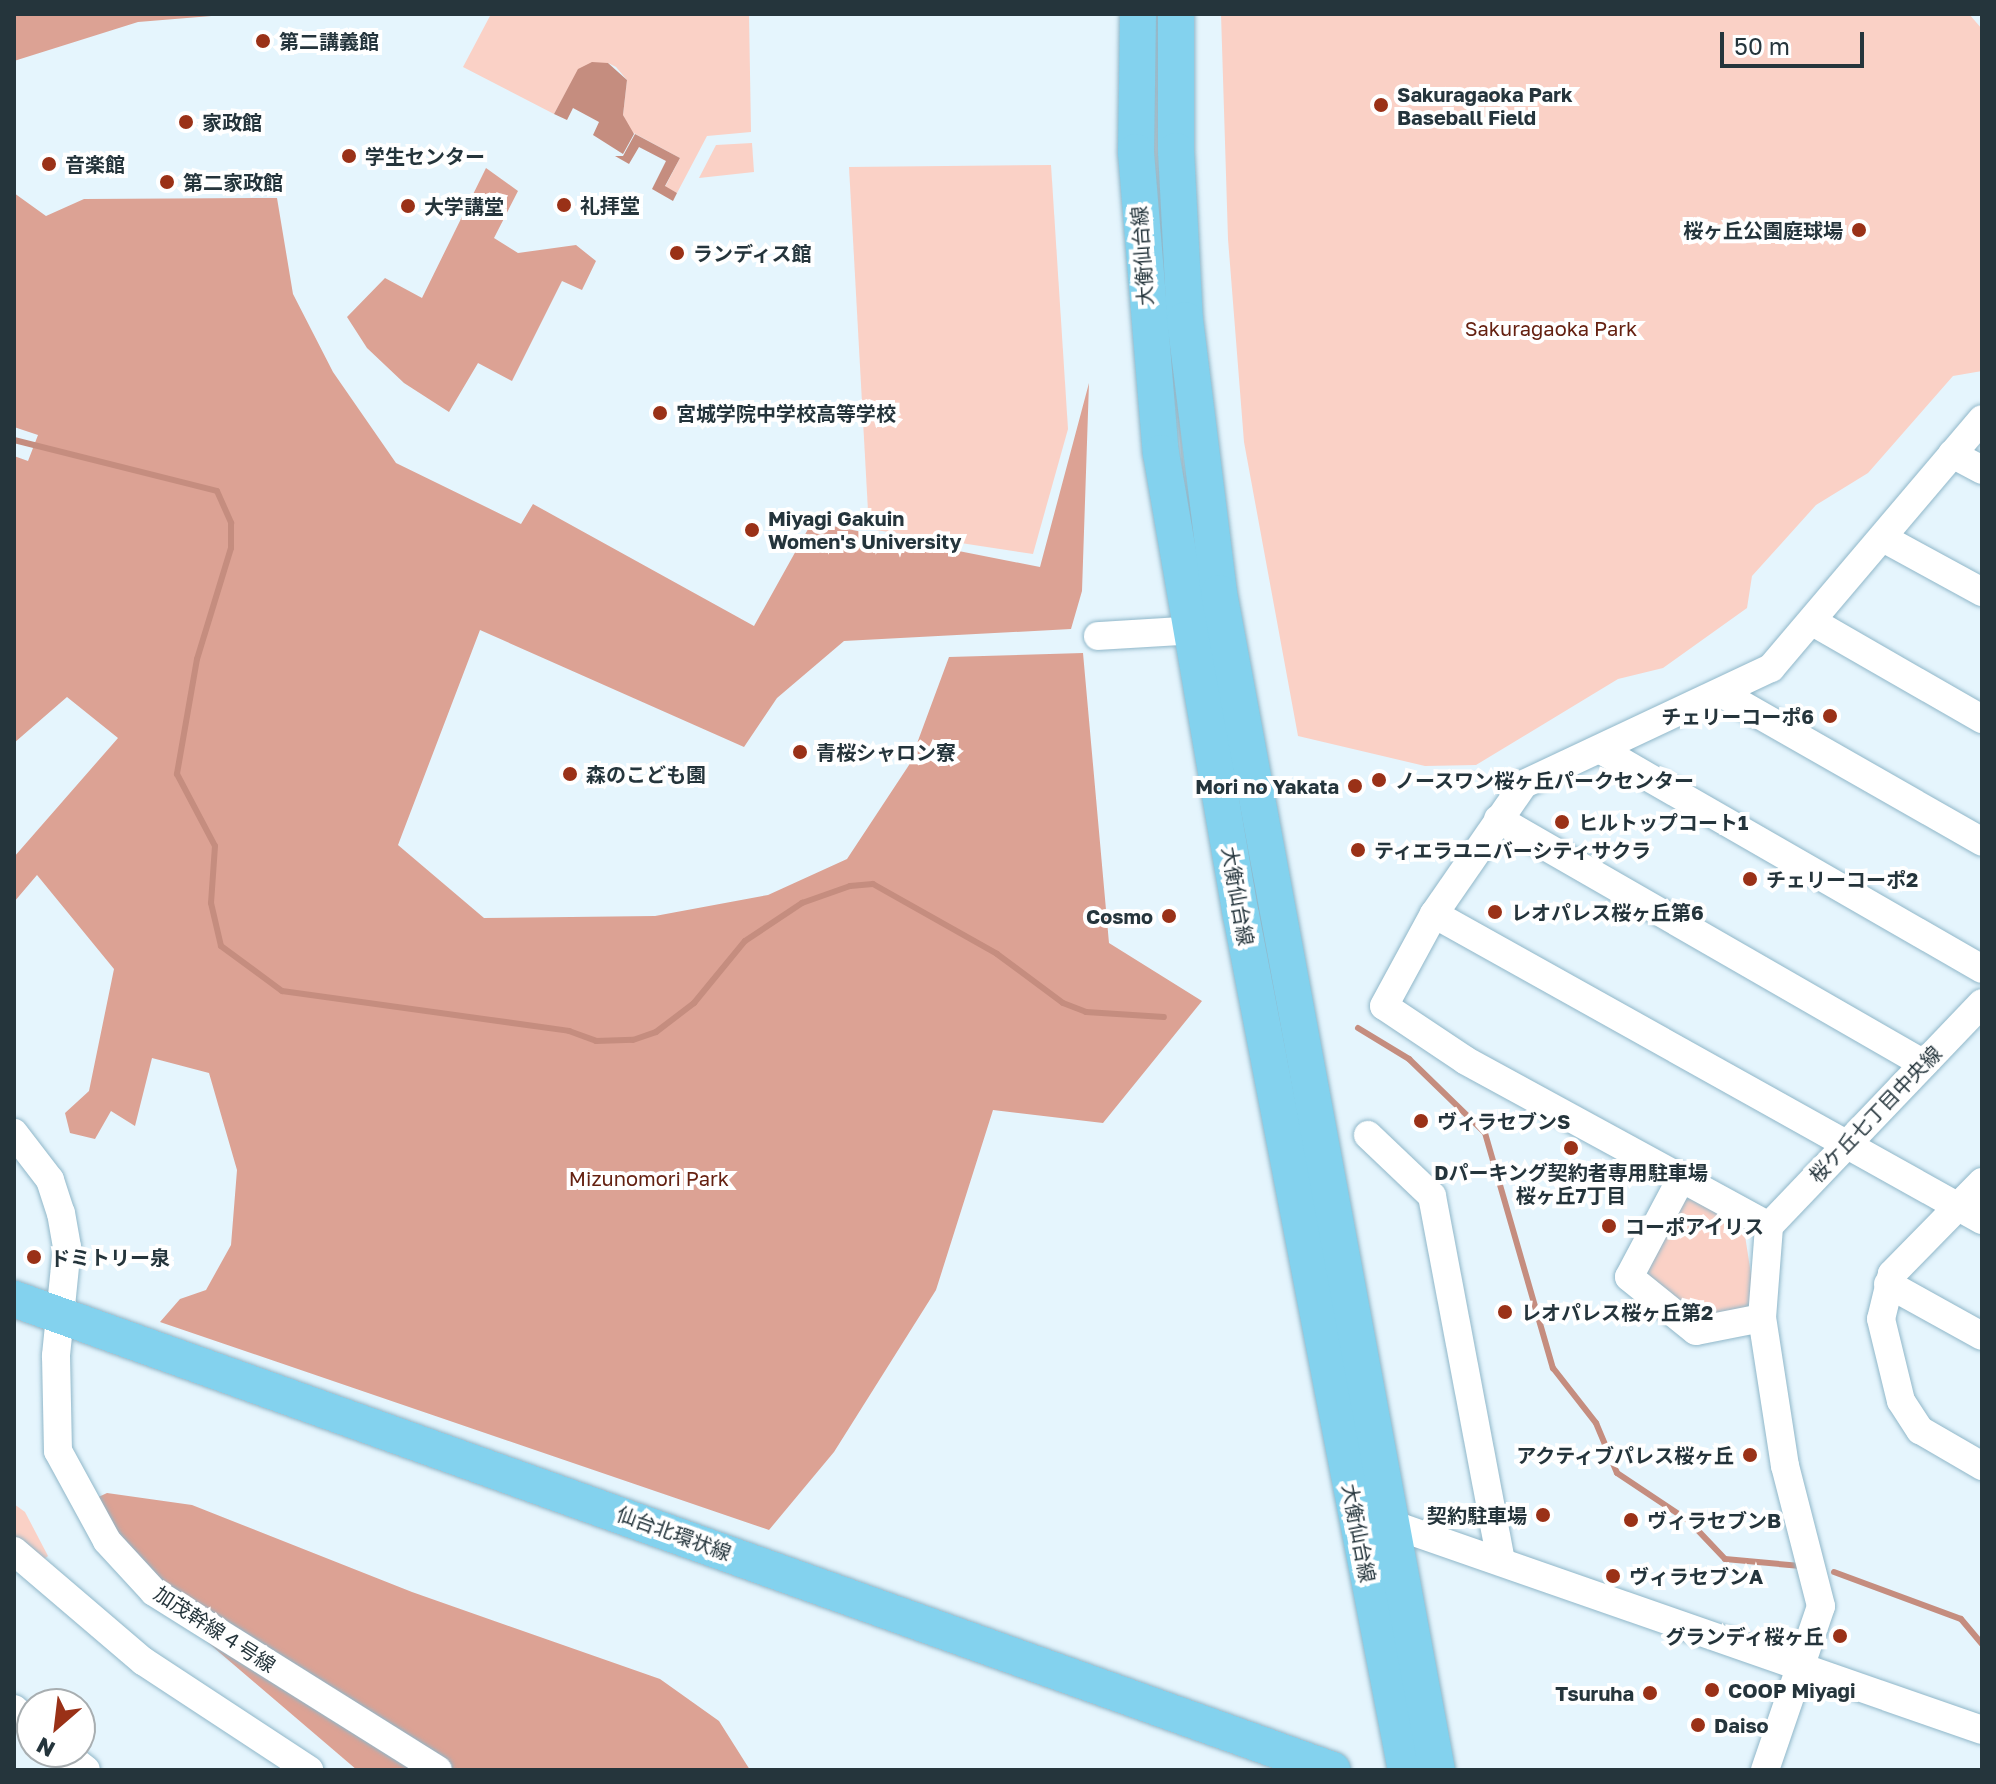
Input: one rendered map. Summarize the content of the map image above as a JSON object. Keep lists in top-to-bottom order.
{
  "streets": {
    "main road": ["大衡仙台線", "仙台北環状線"],
    "street": ["桜ケ丘七丁目中央線", "加茂幹線４号線"]
  },
  "crossings": [
    ["仙台北環状線", "加茂幹線４号線"]
  ],
  "parks": ["Sakuragaoka Park", "Mizunomori Park"],
  "places": [
    "第二講義館",
    "Sakuragaoka Park Baseball Field",
    "家政館",
    "学生センター",
    "音楽館",
    "第二家政館",
    "礼拝堂",
    "大学講堂",
    "桜ヶ丘公園庭球場",
    "ランディス館",
    "宮城学院中学校高等学校",
    "Miyagi Gakuin Women's University",
    "チェリーコーポ6",
    "青桜シャロン寮",
    "森のこども園",
    "ノースワン桜ヶ丘パークセンター",
    "Mori no Yakata",
    "ヒルトップコート1",
    "ティエラユニバーシティサクラ",
    "チェリーコーポ2",
    "レオパレス桜ヶ丘第6",
    "Cosmo",
    "ヴィラセブンS",
    "Dパーキング契約者専用駐車場 桜ヶ丘7丁目",
    "コーポアイリス",
    "ドミトリー泉",
    "レオパレス桜ヶ丘第2",
    "アクティブパレス桜ヶ丘",
    "契約駐車場",
    "ヴィラセブンB",
    "ヴィラセブンA",
    "グランディ桜ヶ丘",
    "COOP Miyagi",
    "Tsuruha",
    "Daiso"
  ],
  "scale_bar": "50 m",
  "north": "bottom left"
}
